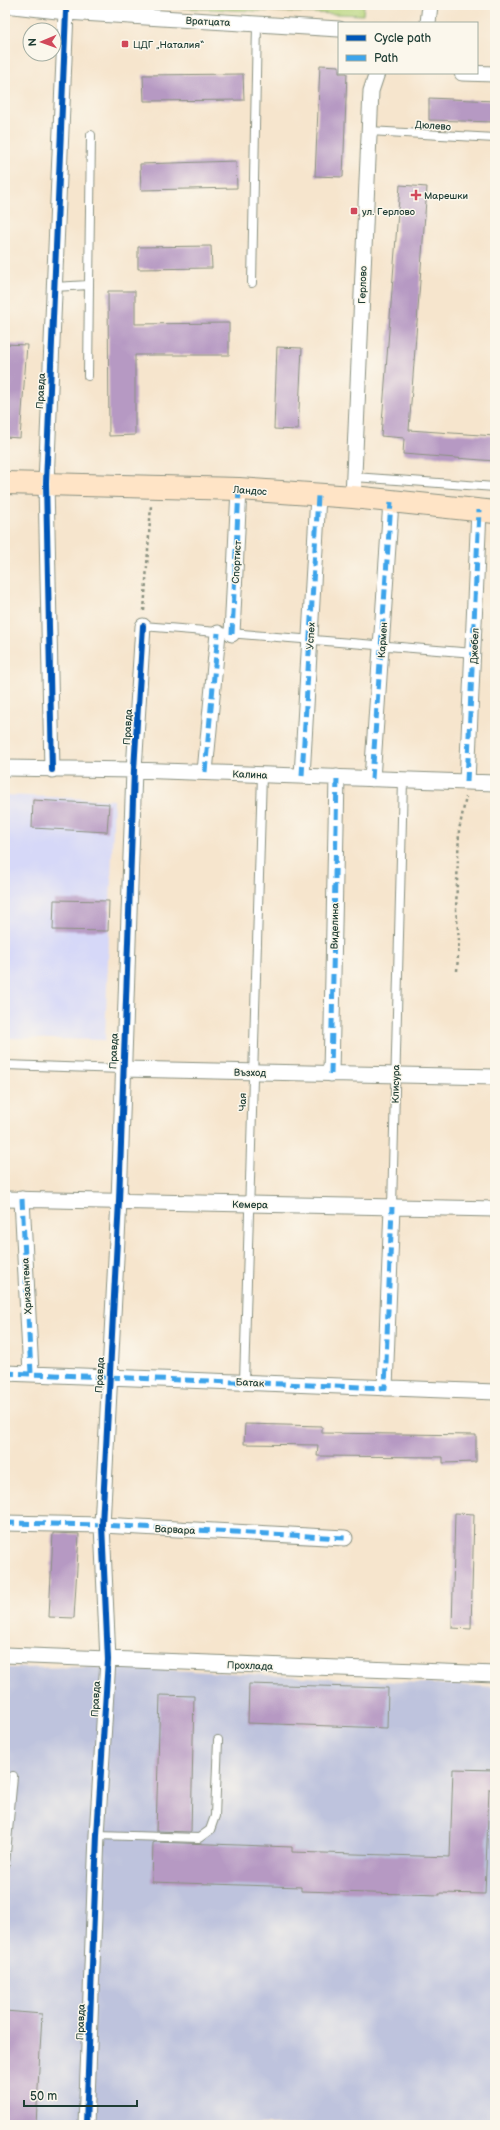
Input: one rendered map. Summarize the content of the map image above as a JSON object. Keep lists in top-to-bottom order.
{
  "streets": {
    "street": [
      "Вратцата",
      "Герлово",
      "Правда",
      "Ландос",
      "Спортист",
      "Успех",
      "Кармен",
      "Джебел",
      "Калина",
      "Виделина",
      "Възход",
      "Клисура",
      "Кемера",
      "Хризантема",
      "Батак",
      "Варвара",
      "Прохлада"
    ],
    "lane": ["Дюлево", "Чая"]
  },
  "crossings": [
    ["Вратцата", "Правда"],
    ["Дюлево", "Герлово"],
    ["Герлово", "Ландос"],
    ["Правда", "Ландос"],
    ["Правда", "Калина"],
    ["Правда", "Възход"],
    ["Правда", "Кемера"],
    ["Правда", "Батак"],
    ["Правда", "Варвара"],
    ["Правда", "Прохлада"],
    ["Ландос", "Спортист"],
    ["Ландос", "Успех"],
    ["Ландос", "Кармен"],
    ["Ландос", "Джебел"],
    ["Спортист", "Калина"],
    ["Успех", "Калина"],
    ["Кармен", "Калина"],
    ["Джебел", "Калина"],
    ["Калина", "Виделина"],
    ["Калина", "Клисура"],
    ["Калина", "Чая"],
    ["Виделина", "Възход"],
    ["Възход", "Клисура"],
    ["Възход", "Чая"],
    ["Клисура", "Кемера"],
    ["Клисура", "Батак"],
    ["Чая", "Кемера"],
    ["Чая", "Батак"],
    ["Кемера", "Хризантема"],
    ["Хризантема", "Батак"]
  ],
  "places": {
    "transit": ["ЦДГ „Наталия“", "ул. Герлово"],
    "health": ["Марешки"]
  },
  "legend": ["Cycle path", "Path"],
  "scale_bar": "50 m",
  "north": "left"
}
